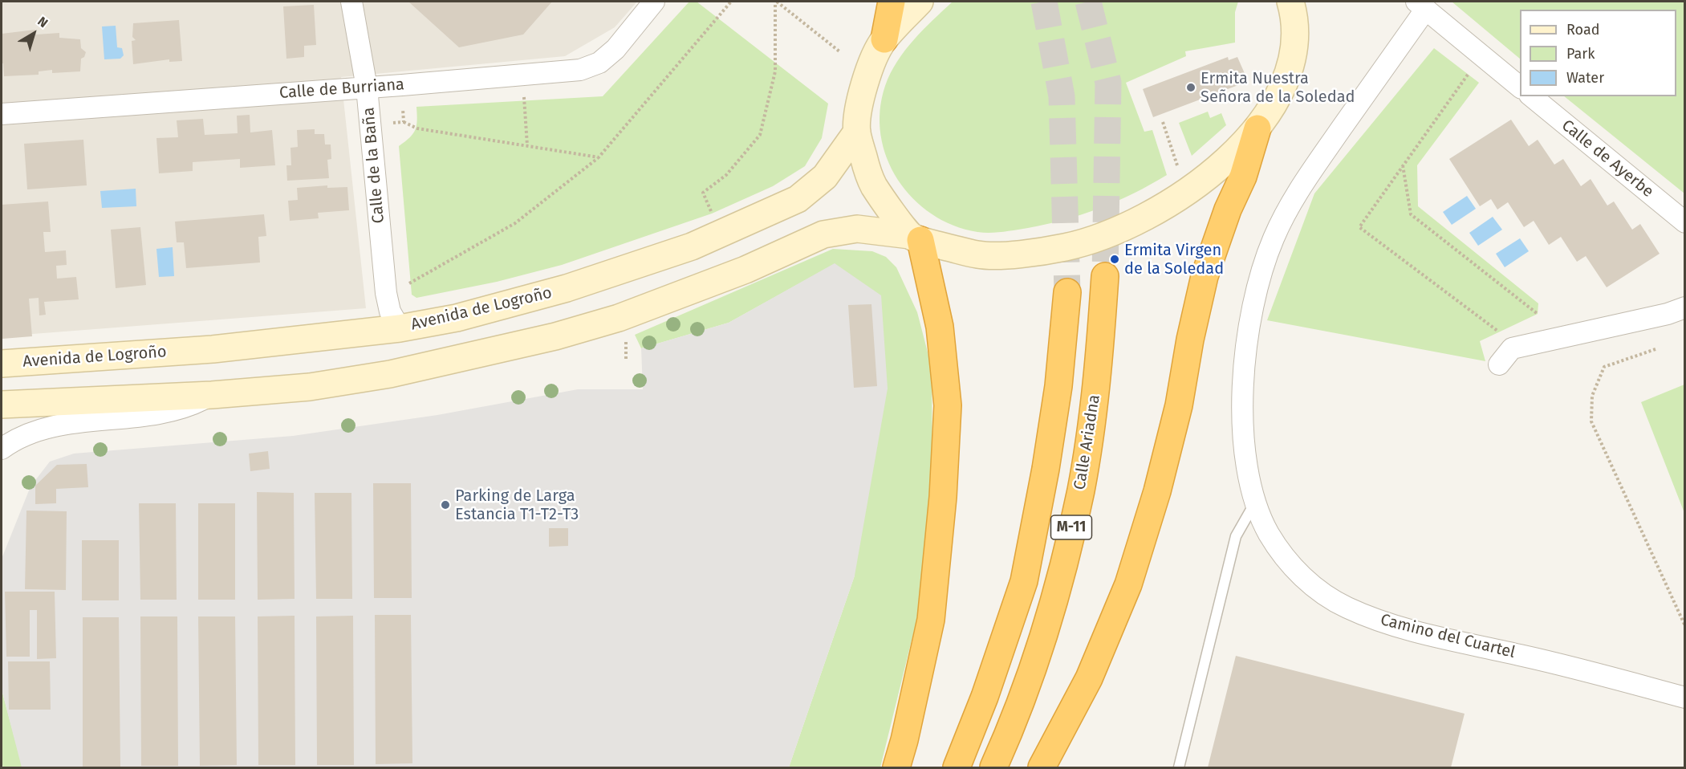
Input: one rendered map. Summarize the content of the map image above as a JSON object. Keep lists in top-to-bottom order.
{
  "streets": {
    "highway": ["Calle Ariadna", "M-11"],
    "main road": ["Avenida de Logroño"],
    "street": [
      "Calle de Burriana",
      "Calle de Ayerbe",
      "Calle de la Baña",
      "Camino del Cuartel"
    ]
  },
  "crossings": [
    ["Calle de Burriana", "Calle de la Baña"],
    ["Calle de la Baña", "Avenida de Logroño"]
  ],
  "places": ["Ermita Nuestra Señora de la Soledad", "Ermita Virgen de la Soledad", "Parking de Larga Estancia T1-T2-T3"],
  "legend": ["Road", "Park", "Water"],
  "north": "top right"
}
